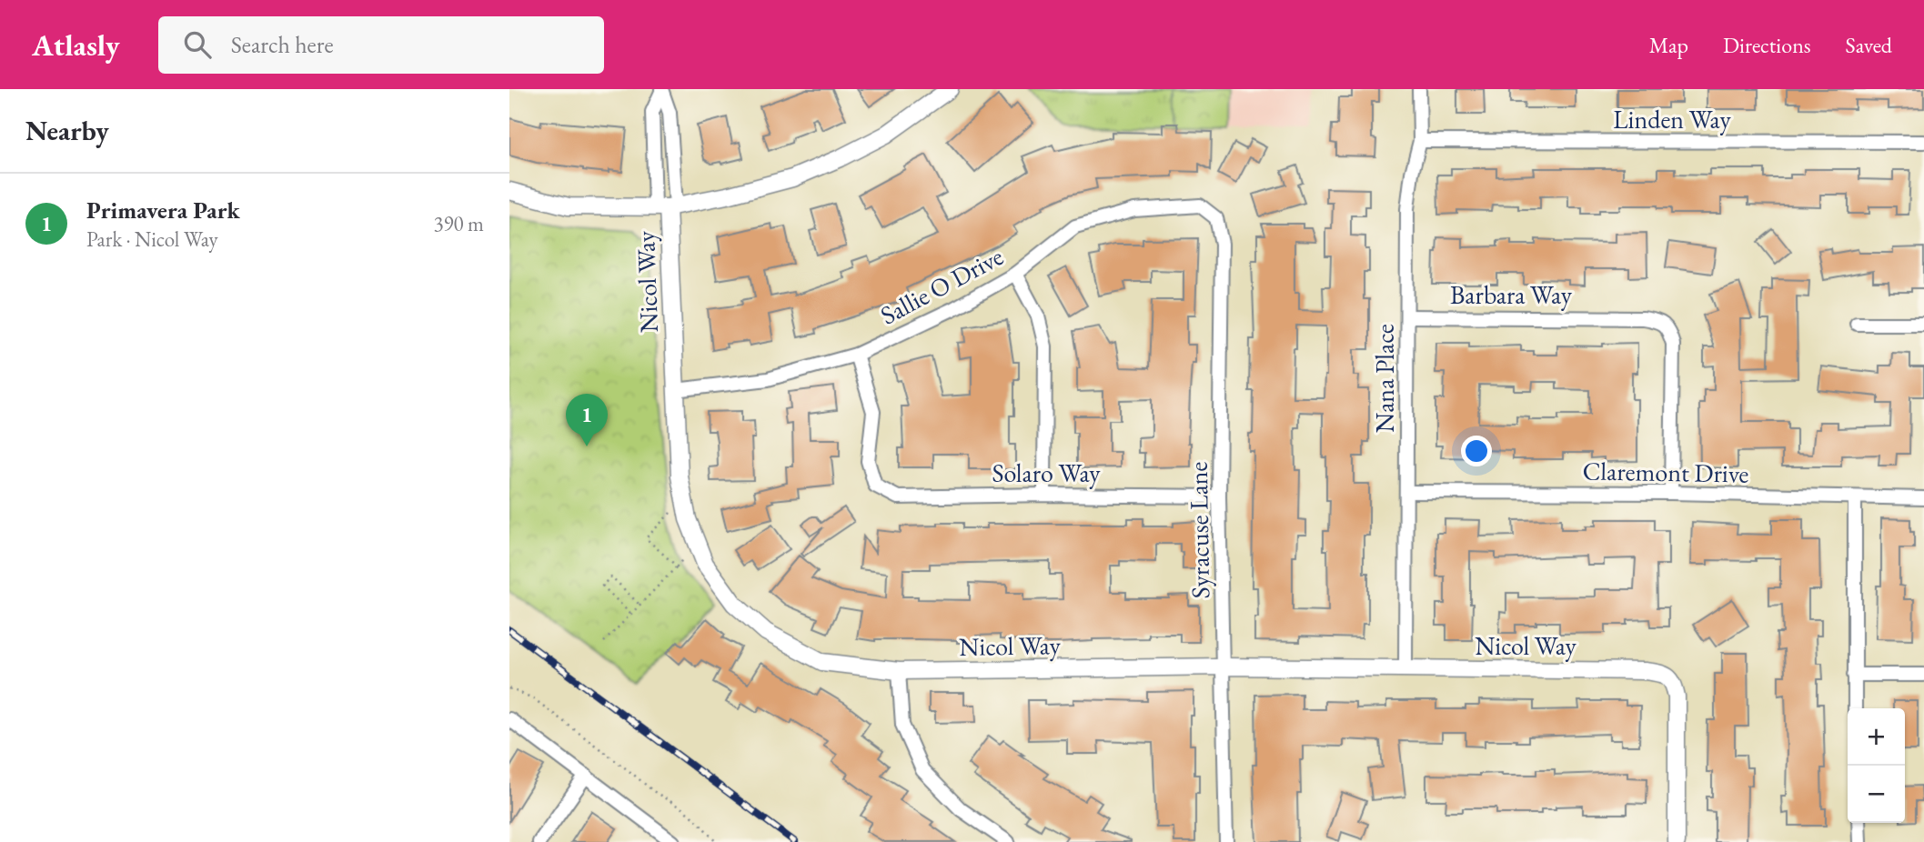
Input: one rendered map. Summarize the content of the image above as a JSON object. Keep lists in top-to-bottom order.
{
  "streets": {
    "street": [
      "Linden Way",
      "Nicol Way",
      "Sallie O Drive",
      "Barbara Way",
      "Nana Place",
      "Claremont Drive",
      "Solaro Way",
      "Syracuse Lane"
    ]
  },
  "crossings": [
    ["Linden Way", "Nana Place"],
    ["Nicol Way", "Sallie O Drive"],
    ["Nicol Way", "Nana Place"],
    ["Nicol Way", "Syracuse Lane"],
    ["Sallie O Drive", "Solaro Way"],
    ["Sallie O Drive", "Syracuse Lane"],
    ["Barbara Way", "Nana Place"],
    ["Barbara Way", "Claremont Drive"],
    ["Nana Place", "Claremont Drive"],
    ["Solaro Way", "Syracuse Lane"]
  ],
  "page": {
    "header": "Atlasly",
    "search": "Search here",
    "nav": ["Map", "Directions", "Saved"],
    "heading": "Nearby",
    "list": [
      {
        "mark": "1",
        "name": "Primavera Park",
        "note": "Park · Nicol Way",
        "value": "390 m"
      }
    ],
    "pins": "1",
    "map_buttons": ["+", "−"]
  }
}
